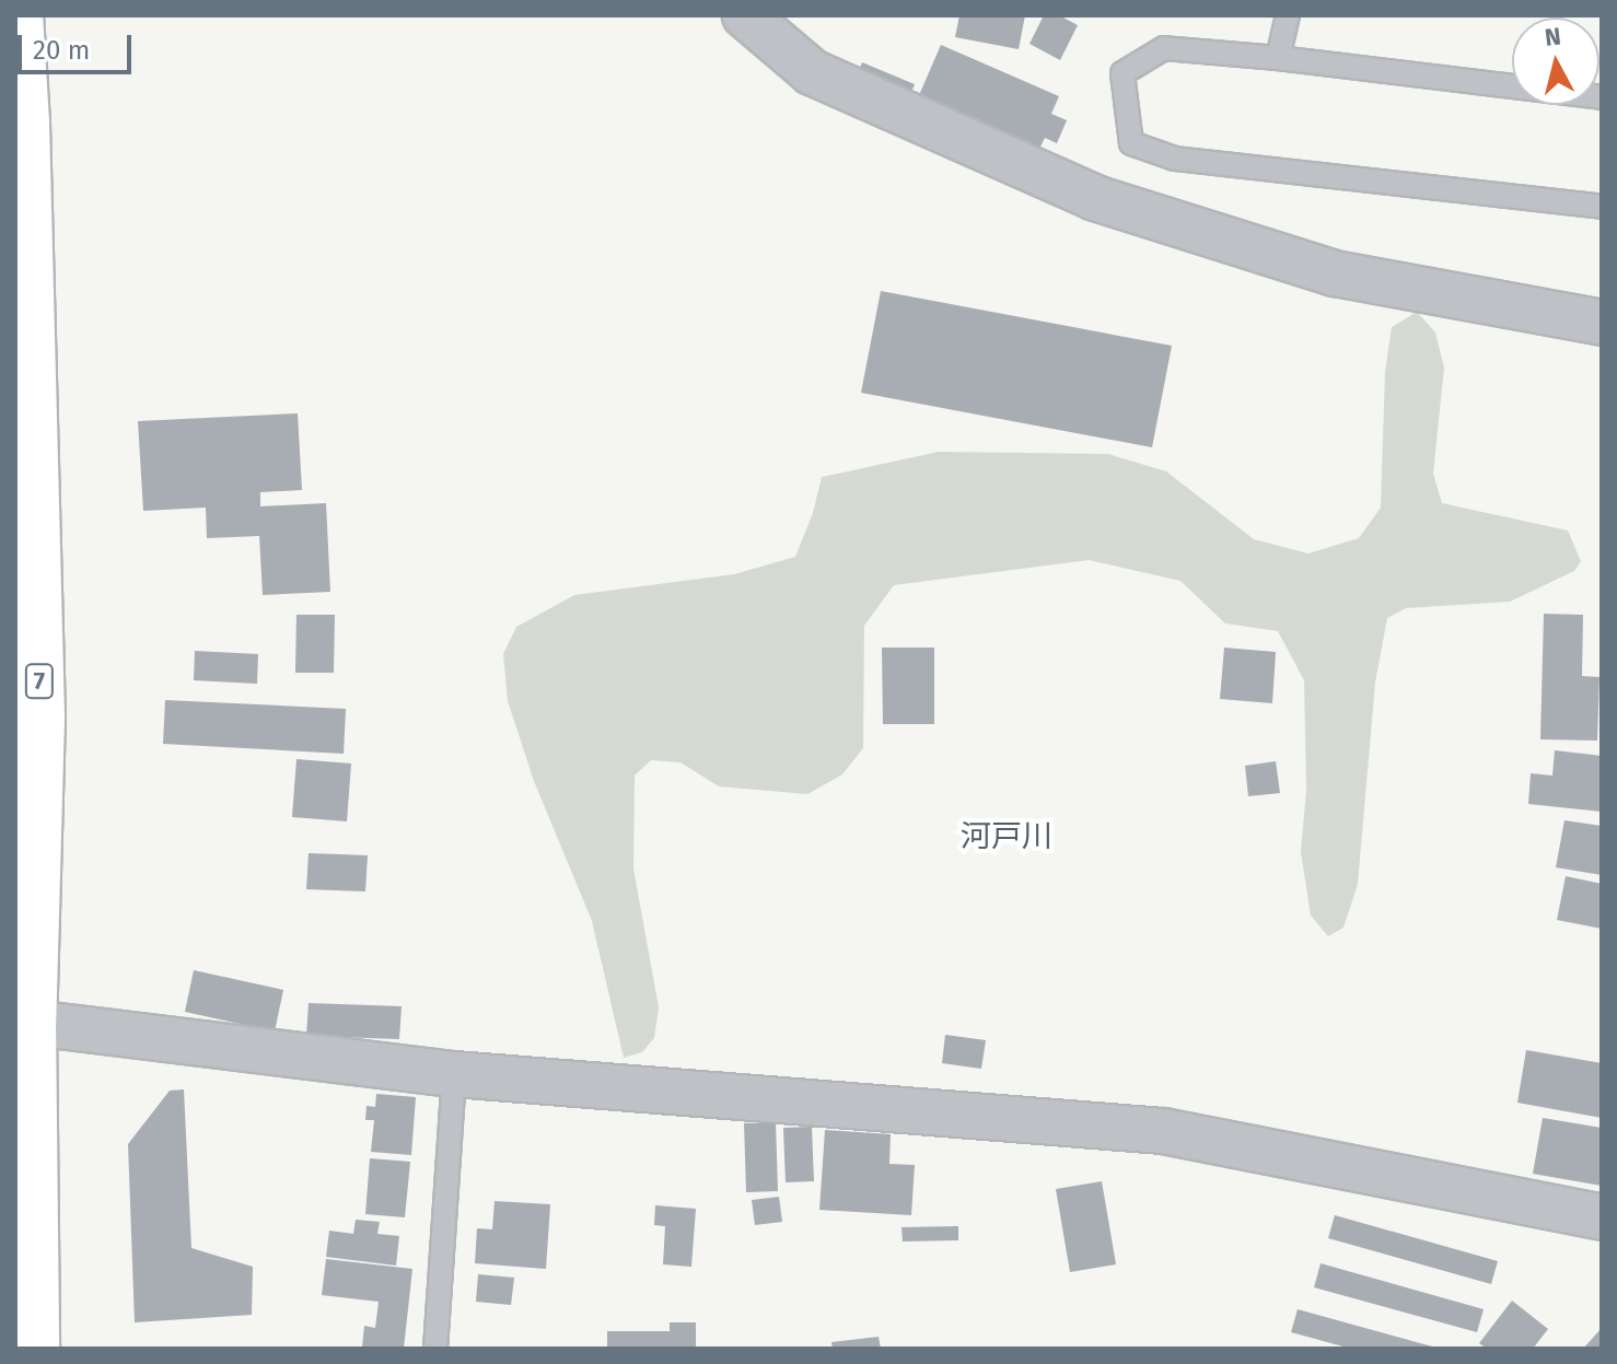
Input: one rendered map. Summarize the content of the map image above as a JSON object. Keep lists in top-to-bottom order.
{
  "streets": {
    "highway": ["7"]
  },
  "districts": ["河戸川"],
  "scale_bar": "20 m",
  "north": "top"
}
